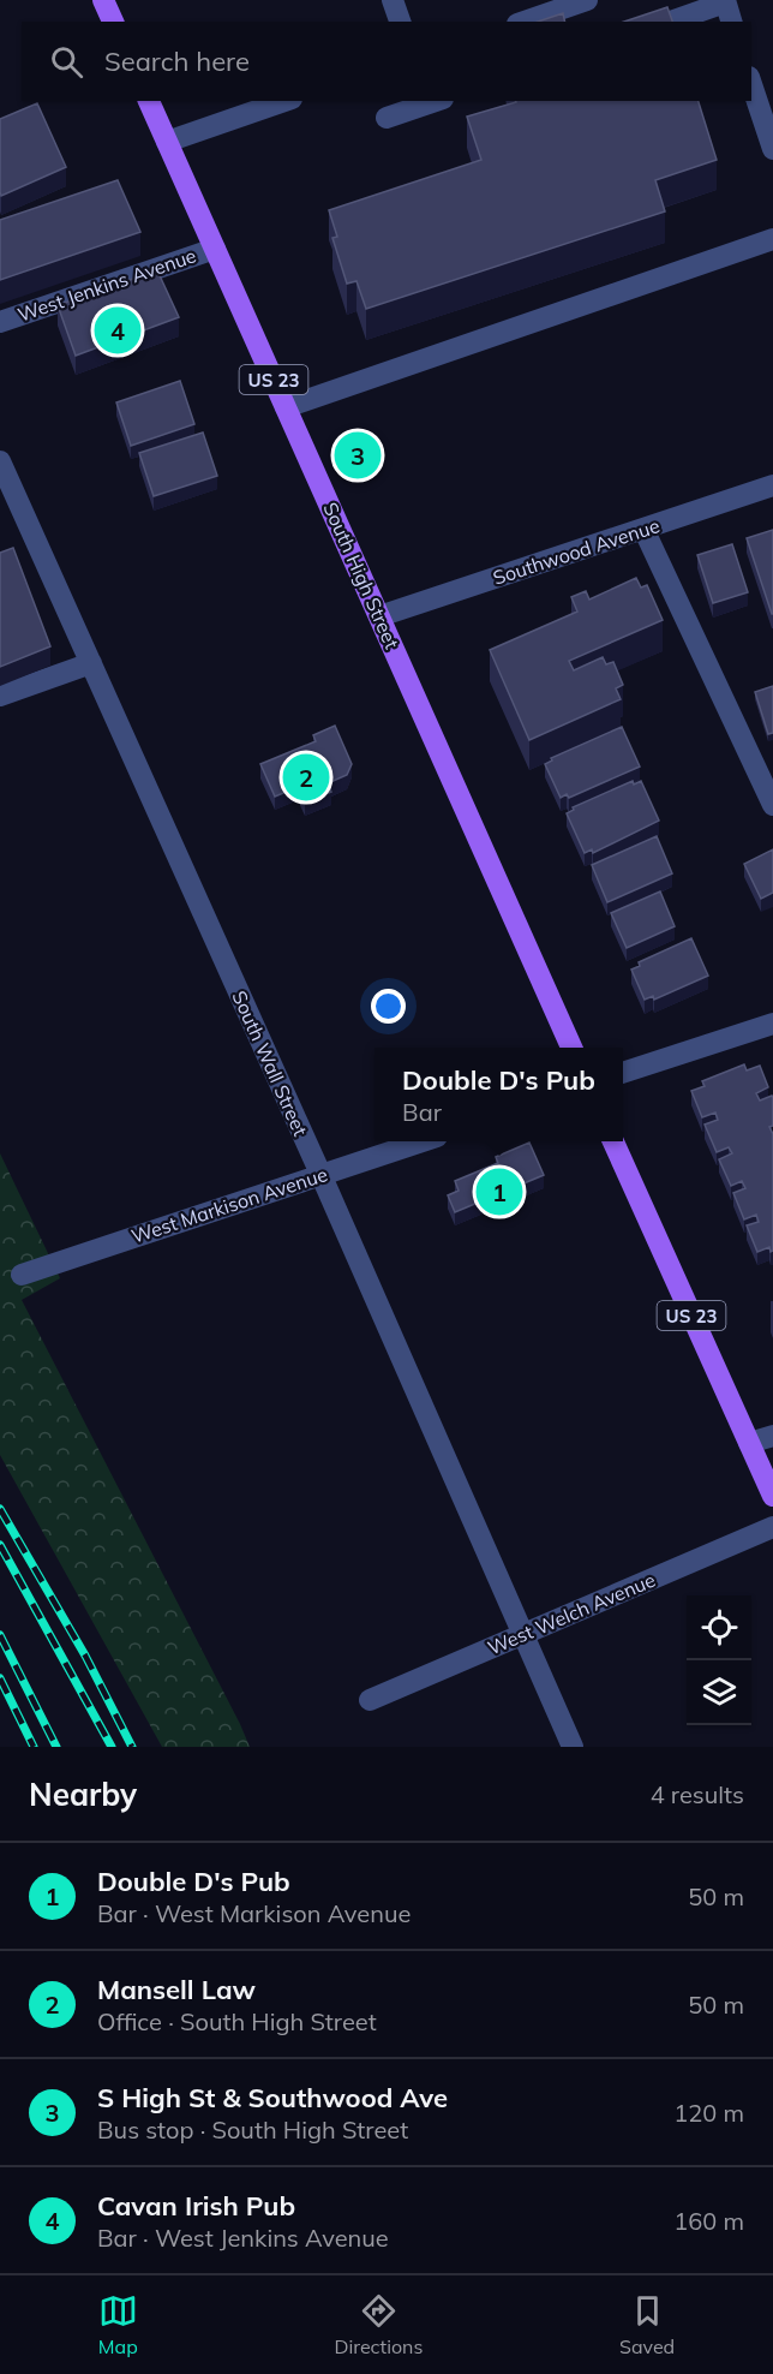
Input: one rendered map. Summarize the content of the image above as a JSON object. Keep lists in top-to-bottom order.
{
  "streets": {
    "main road": ["US 23", "South High Street"],
    "street": [
      "West Jenkins Avenue",
      "Southwood Avenue",
      "South Wall Street",
      "West Markison Avenue",
      "West Welch Avenue"
    ]
  },
  "crossings": [
    ["West Jenkins Avenue", "South High Street"],
    ["Southwood Avenue", "South High Street"],
    ["South Wall Street", "West Markison Avenue"],
    ["South Wall Street", "West Welch Avenue"]
  ],
  "page": {
    "search": "Search here",
    "pins": [
      "4",
      "3",
      "2",
      "1"
    ],
    "popup": ["Double D's Pub", "Bar"],
    "heading": ["Nearby", "4 results"],
    "list": [
      {
        "mark": "1",
        "name": "Double D's Pub",
        "note": "Bar · West Markison Avenue",
        "value": "50 m"
      },
      {
        "mark": "2",
        "name": "Mansell Law",
        "note": "Office · South High Street",
        "value": "50 m"
      },
      {
        "mark": "3",
        "name": "S High St & Southwood Ave",
        "note": "Bus stop · South High Street",
        "value": "120 m"
      },
      {
        "mark": "4",
        "name": "Cavan Irish Pub",
        "note": "Bar · West Jenkins Avenue",
        "value": "160 m"
      }
    ],
    "nav": ["Map", "Directions", "Saved"]
  }
}
